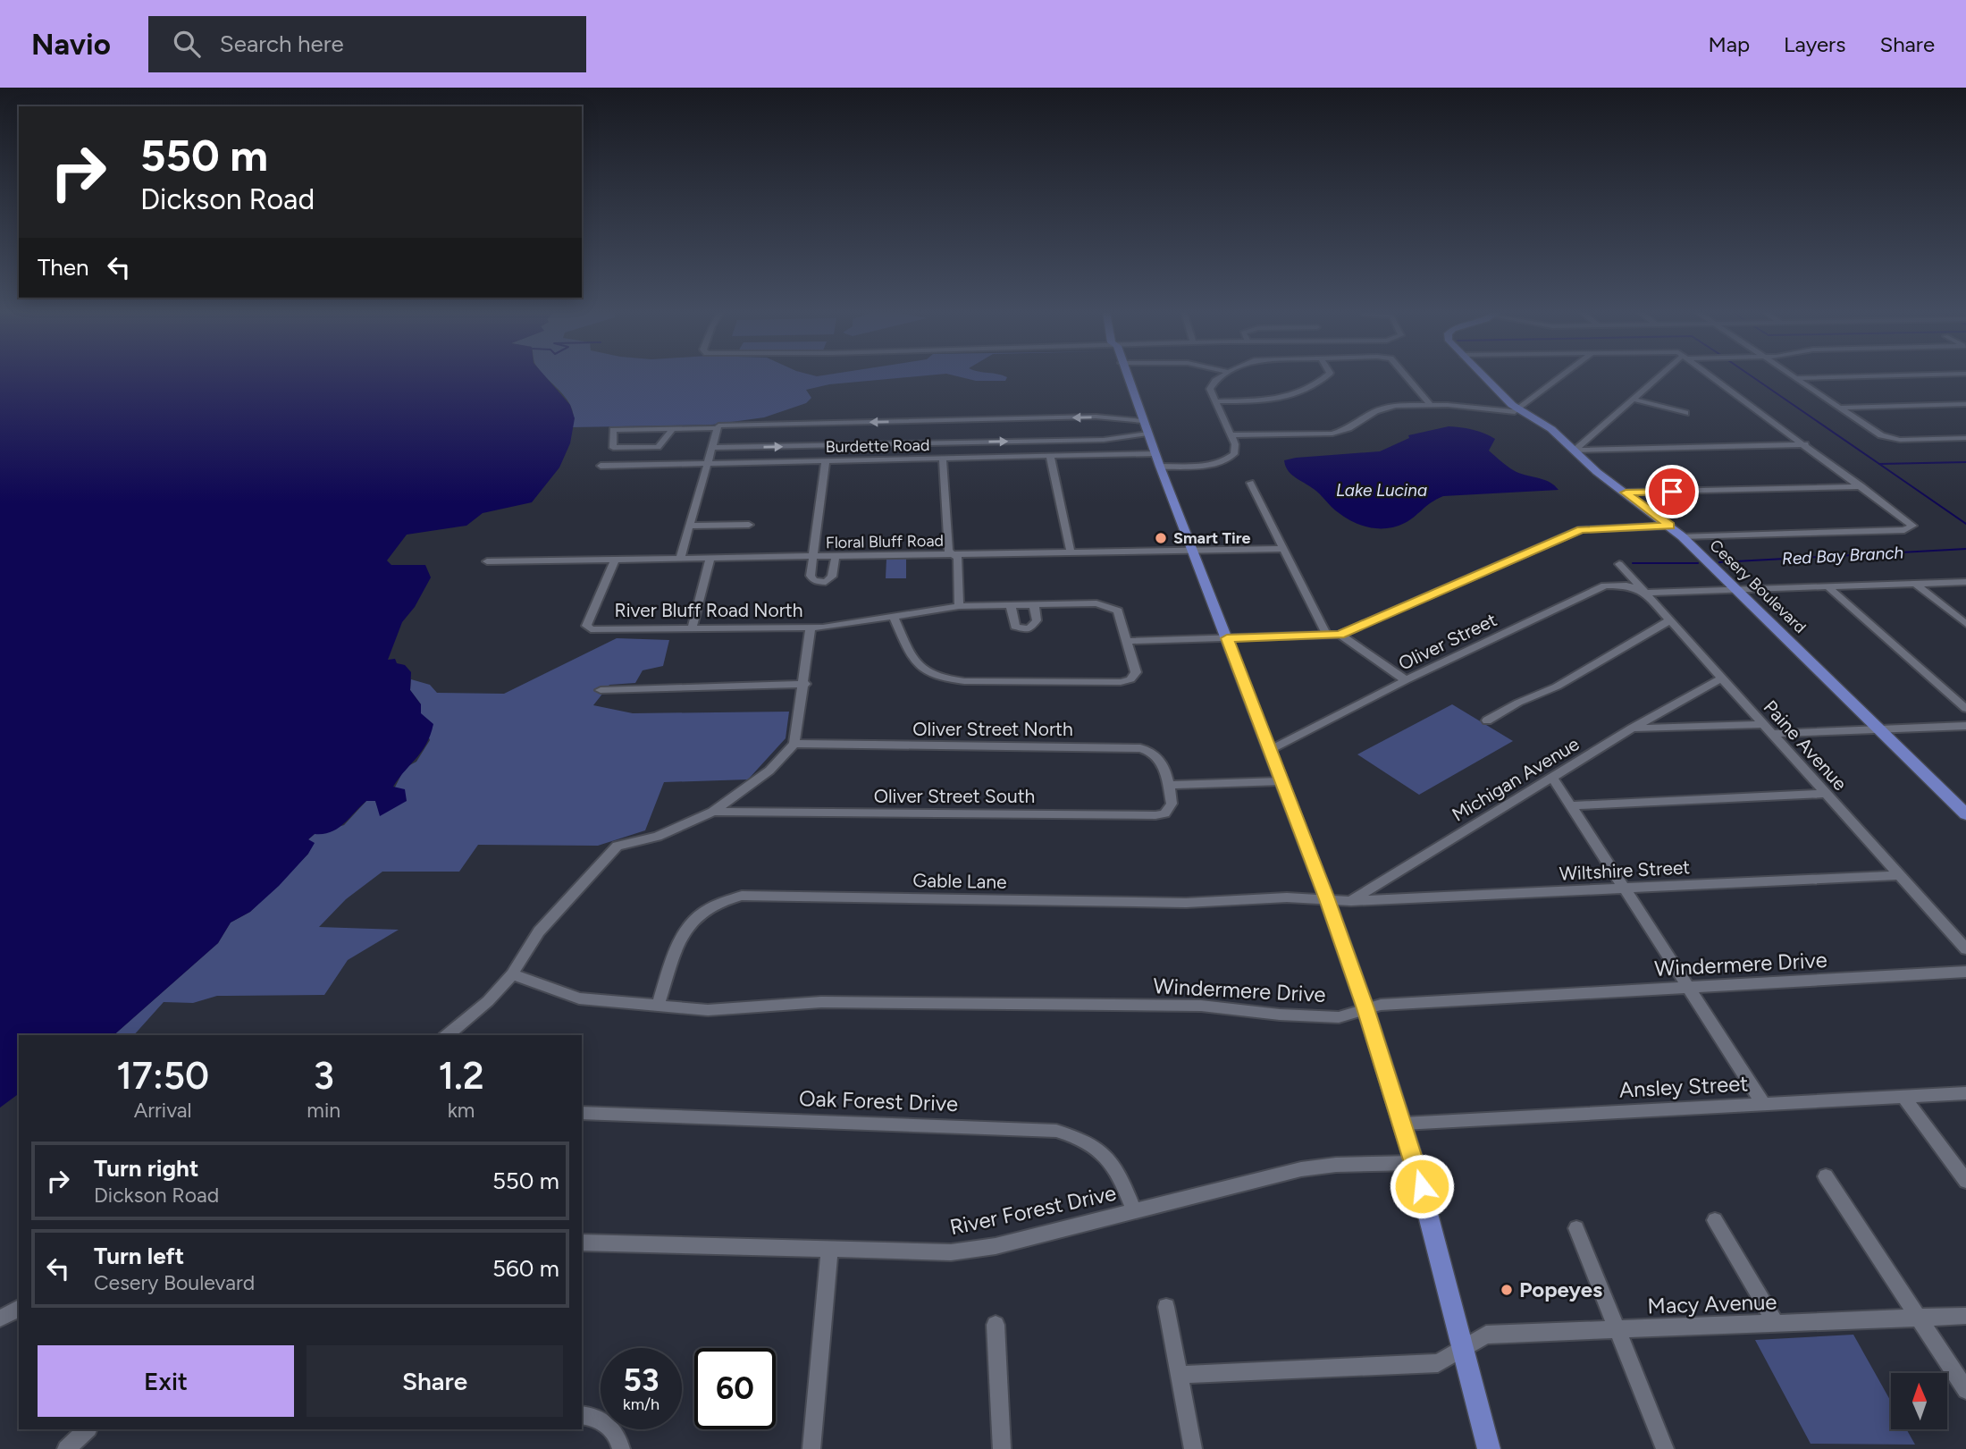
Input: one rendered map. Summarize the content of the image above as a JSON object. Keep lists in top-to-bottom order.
{
  "streets": {
    "main road": ["Cesery Boulevard"],
    "street": [
      "Burdette Road",
      "Floral Bluff Road",
      "River Bluff Road North",
      "Oliver Street",
      "Oliver Street North",
      "Paine Avenue",
      "Michigan Avenue",
      "Oliver Street South",
      "Wiltshire Street",
      "Gable Lane",
      "Windermere Drive",
      "Ansley Street",
      "Oak Forest Drive",
      "River Forest Drive",
      "Macy Avenue"
    ]
  },
  "crossings": [
    ["Floral Bluff Road", "River Bluff Road North"],
    ["Cesery Boulevard", "Oliver Street"],
    ["River Bluff Road North", "Oliver Street North"],
    ["Oliver Street", "Paine Avenue"],
    ["Oliver Street North", "Oliver Street South"],
    ["Paine Avenue", "Michigan Avenue"],
    ["Paine Avenue", "Wiltshire Street"],
    ["Michigan Avenue", "Wiltshire Street"],
    ["Gable Lane", "Windermere Drive"],
    ["Oak Forest Drive", "River Forest Drive"]
  ],
  "water": ["Lake Lucina", "Red Bay Branch"],
  "places": ["Smart Tire", "Popeyes"],
  "north": "top",
  "page": {
    "header": "Navio",
    "search": "Search here",
    "nav": ["Map", "Layers", "Share"],
    "turn": ["550 m", "Dickson Road"],
    "then": "Then",
    "eta": [
      "17:50",
      "Arrival",
      "3",
      "min",
      "1.2",
      "km"
    ],
    "list": [
      {
        "name": "Turn right",
        "note": "Dickson Road",
        "value": "550 m"
      },
      {
        "name": "Turn left",
        "note": "Cesery Boulevard",
        "value": "560 m"
      }
    ],
    "buttons": ["Exit", "Share"],
    "speed": "53 km/h",
    "limit": "60"
  }
}
